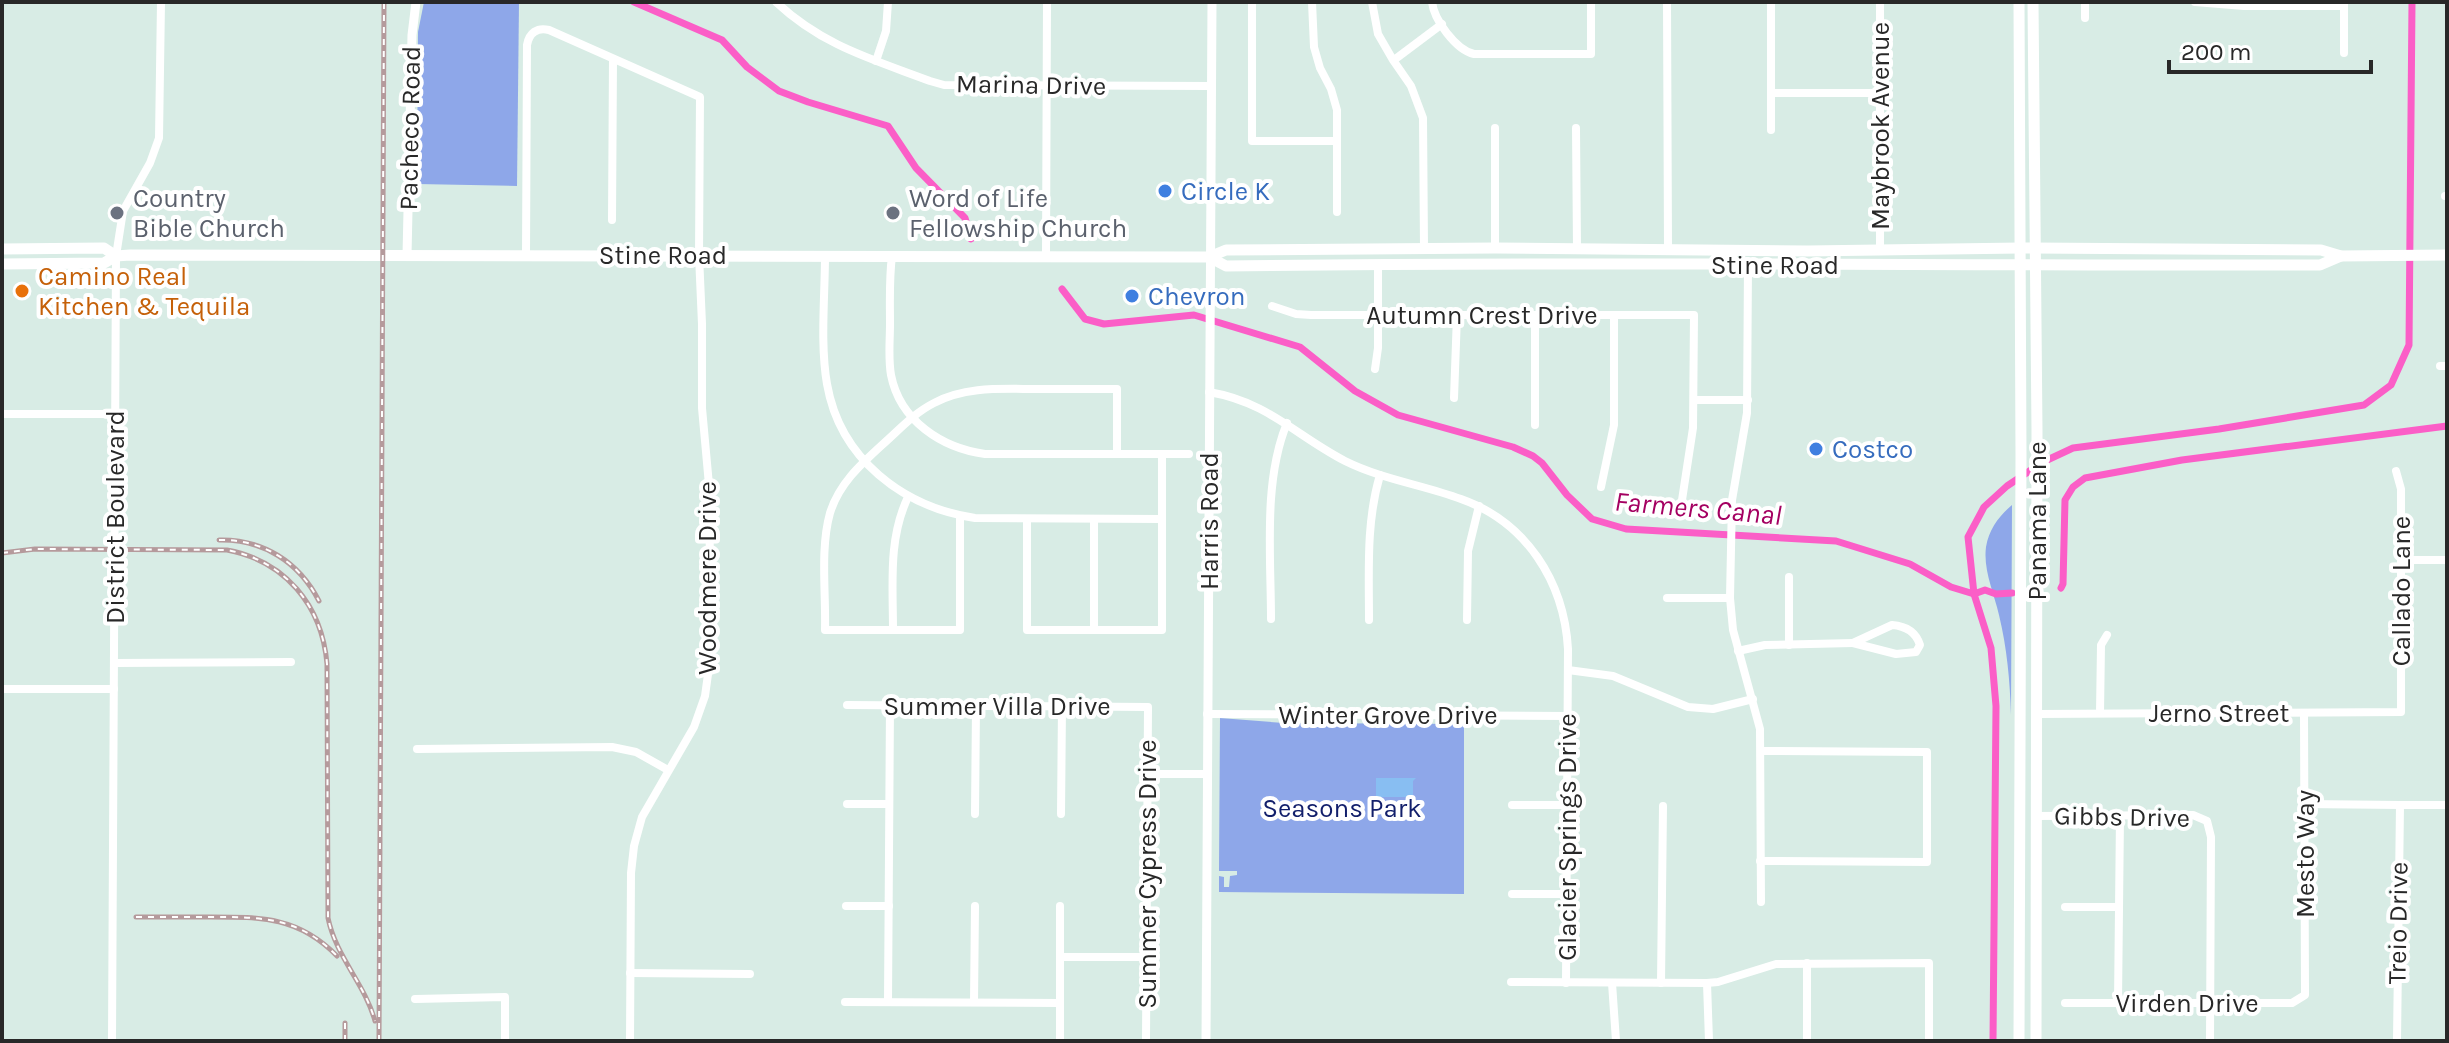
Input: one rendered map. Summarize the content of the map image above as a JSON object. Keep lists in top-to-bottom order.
{
  "streets": {
    "main road": ["Stine Road", "Panama Lane"],
    "street": [
      "Marina Drive",
      "Maybrook Avenue",
      "Pacheco Road",
      "Autumn Crest Drive",
      "District Boulevard",
      "Harris Road",
      "Woodmere Drive",
      "Callado Lane",
      "Summer Villa Drive",
      "Jerno Street",
      "Winter Grove Drive",
      "Gibbs Drive",
      "Glacier Springs Drive",
      "Mesto Way",
      "Summer Cypress Drive",
      "Treio Drive",
      "Virden Drive"
    ]
  },
  "crossings": [
    ["Marina Drive", "Harris Road"],
    ["Maybrook Avenue", "Stine Road"],
    ["Pacheco Road", "Stine Road"],
    ["Stine Road", "District Boulevard"],
    ["Stine Road", "Harris Road"],
    ["Stine Road", "Panama Lane"],
    ["Stine Road", "Woodmere Drive"],
    ["Harris Road", "Winter Grove Drive"],
    ["Harris Road", "Glacier Springs Drive"],
    ["Panama Lane", "Jerno Street"],
    ["Panama Lane", "Gibbs Drive"],
    ["Callado Lane", "Jerno Street"],
    ["Summer Villa Drive", "Summer Cypress Drive"],
    ["Jerno Street", "Mesto Way"],
    ["Winter Grove Drive", "Glacier Springs Drive"],
    ["Gibbs Drive", "Virden Drive"],
    ["Mesto Way", "Virden Drive"]
  ],
  "water": ["Farmers Canal"],
  "parks": ["Seasons Park"],
  "places": [
    "Circle K",
    "Country Bible Church",
    "Word of Life Fellowship Church",
    "Camino Real Kitchen & Tequila",
    "Chevron",
    "Costco"
  ],
  "scale_bar": "200 m"
}
